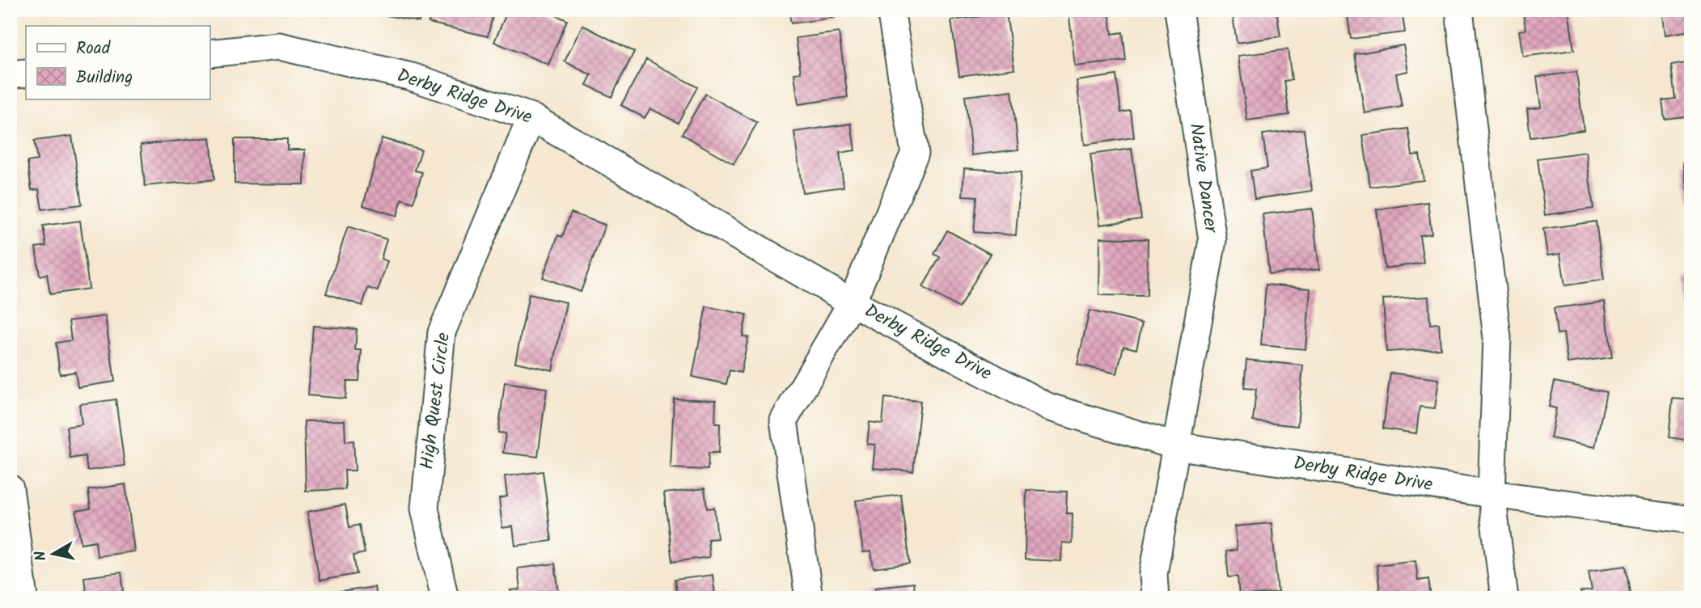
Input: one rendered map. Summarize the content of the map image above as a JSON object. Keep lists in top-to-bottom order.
{
  "streets": {
    "street": ["Derby Ridge Drive", "Native Dancer", "High Quest Circle"]
  },
  "crossings": [
    ["Derby Ridge Drive", "Native Dancer"],
    ["Derby Ridge Drive", "High Quest Circle"]
  ],
  "legend": ["Road", "Building"],
  "north": "left"
}
